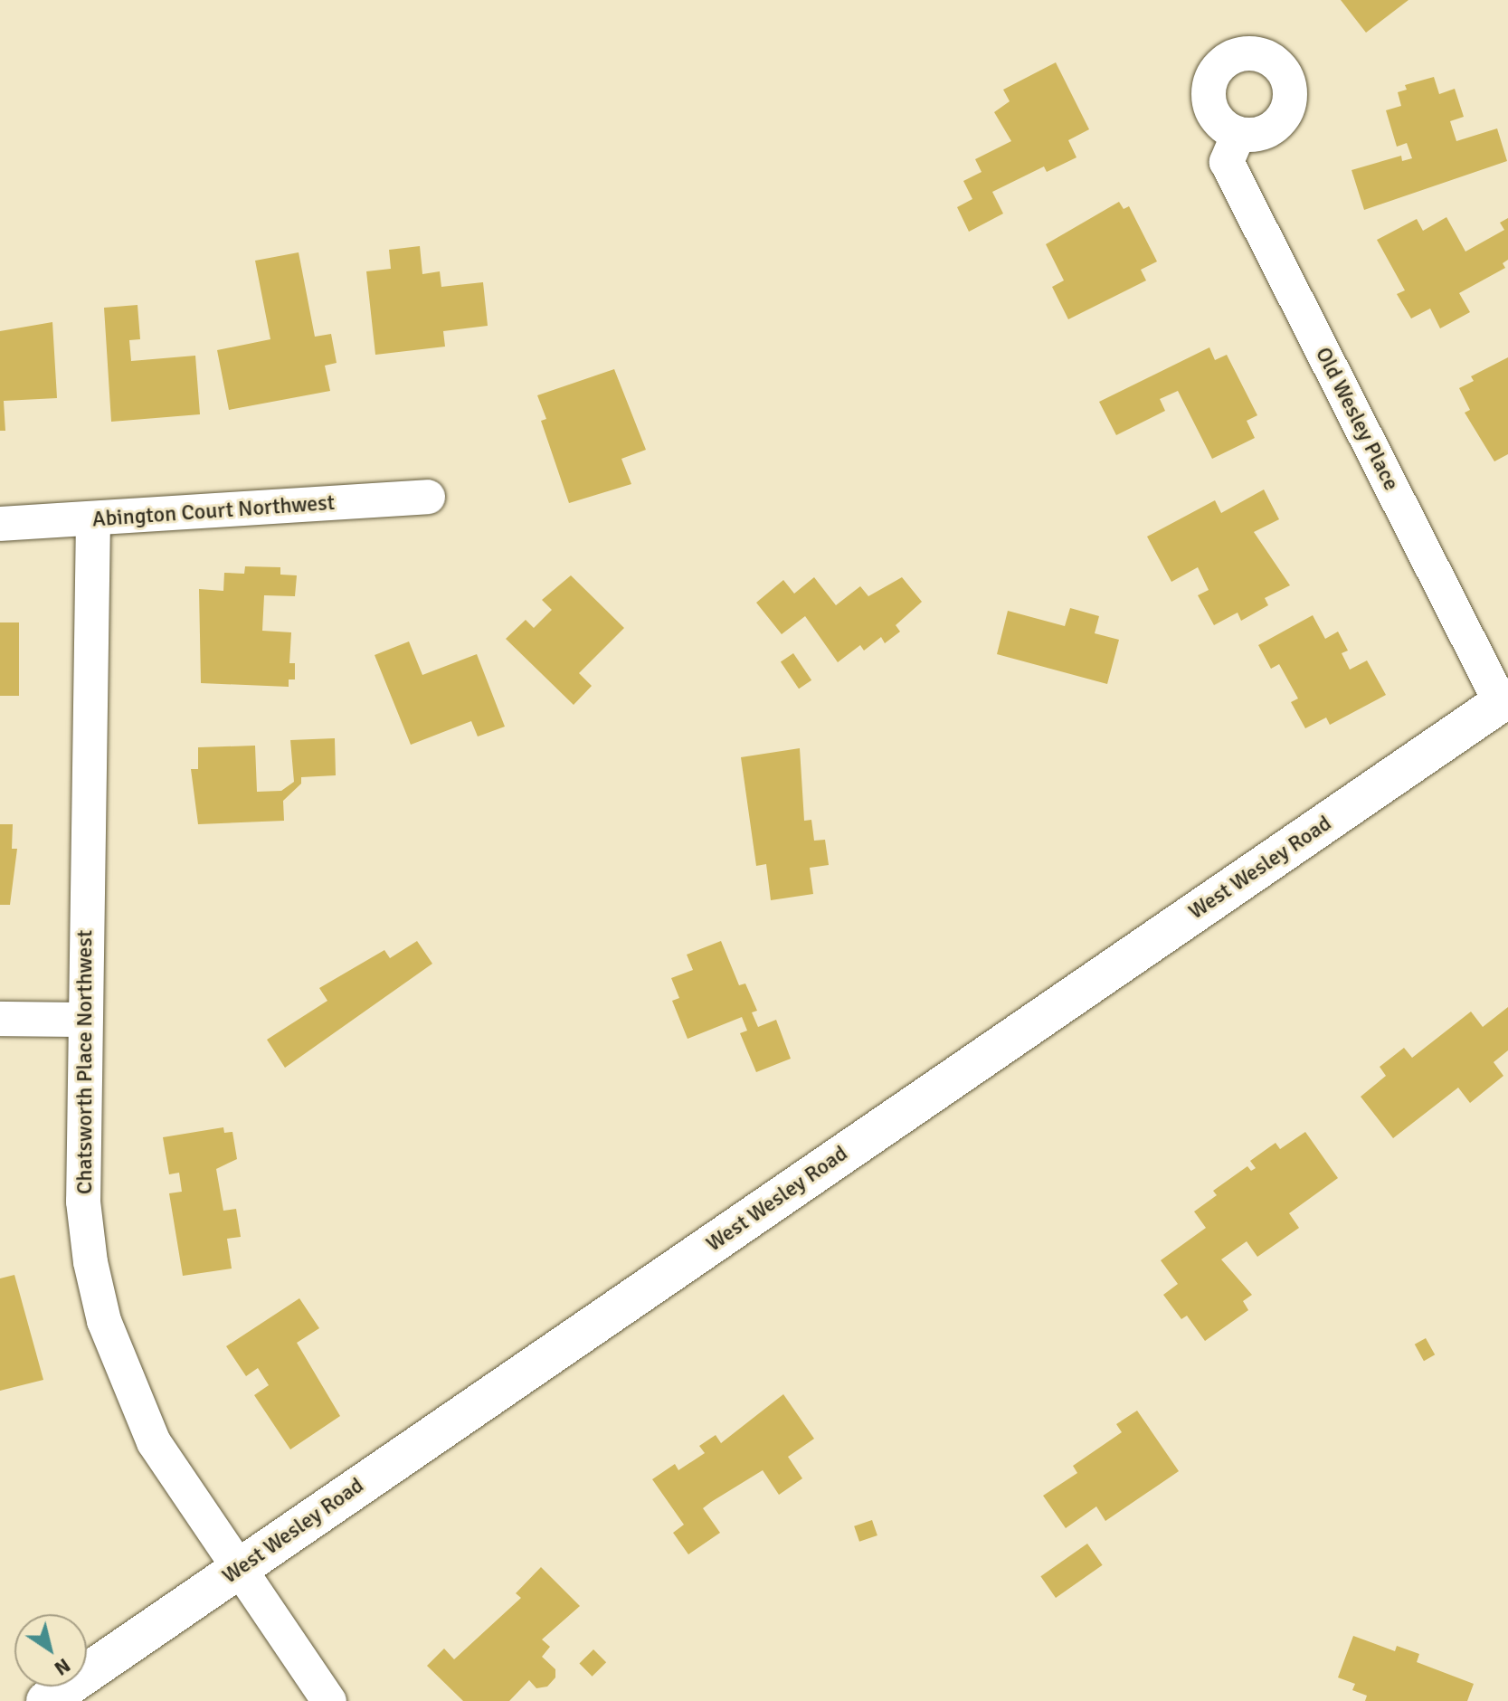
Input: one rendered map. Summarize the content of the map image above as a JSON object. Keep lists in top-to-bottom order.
{
  "streets": {
    "street": [
      "Old Wesley Place",
      "Abington Court Northwest",
      "West Wesley Road",
      "Chatsworth Place Northwest"
    ]
  },
  "crossings": [
    ["Old Wesley Place", "West Wesley Road"],
    ["Abington Court Northwest", "Chatsworth Place Northwest"],
    ["West Wesley Road", "Chatsworth Place Northwest"]
  ],
  "north": "bottom right"
}
